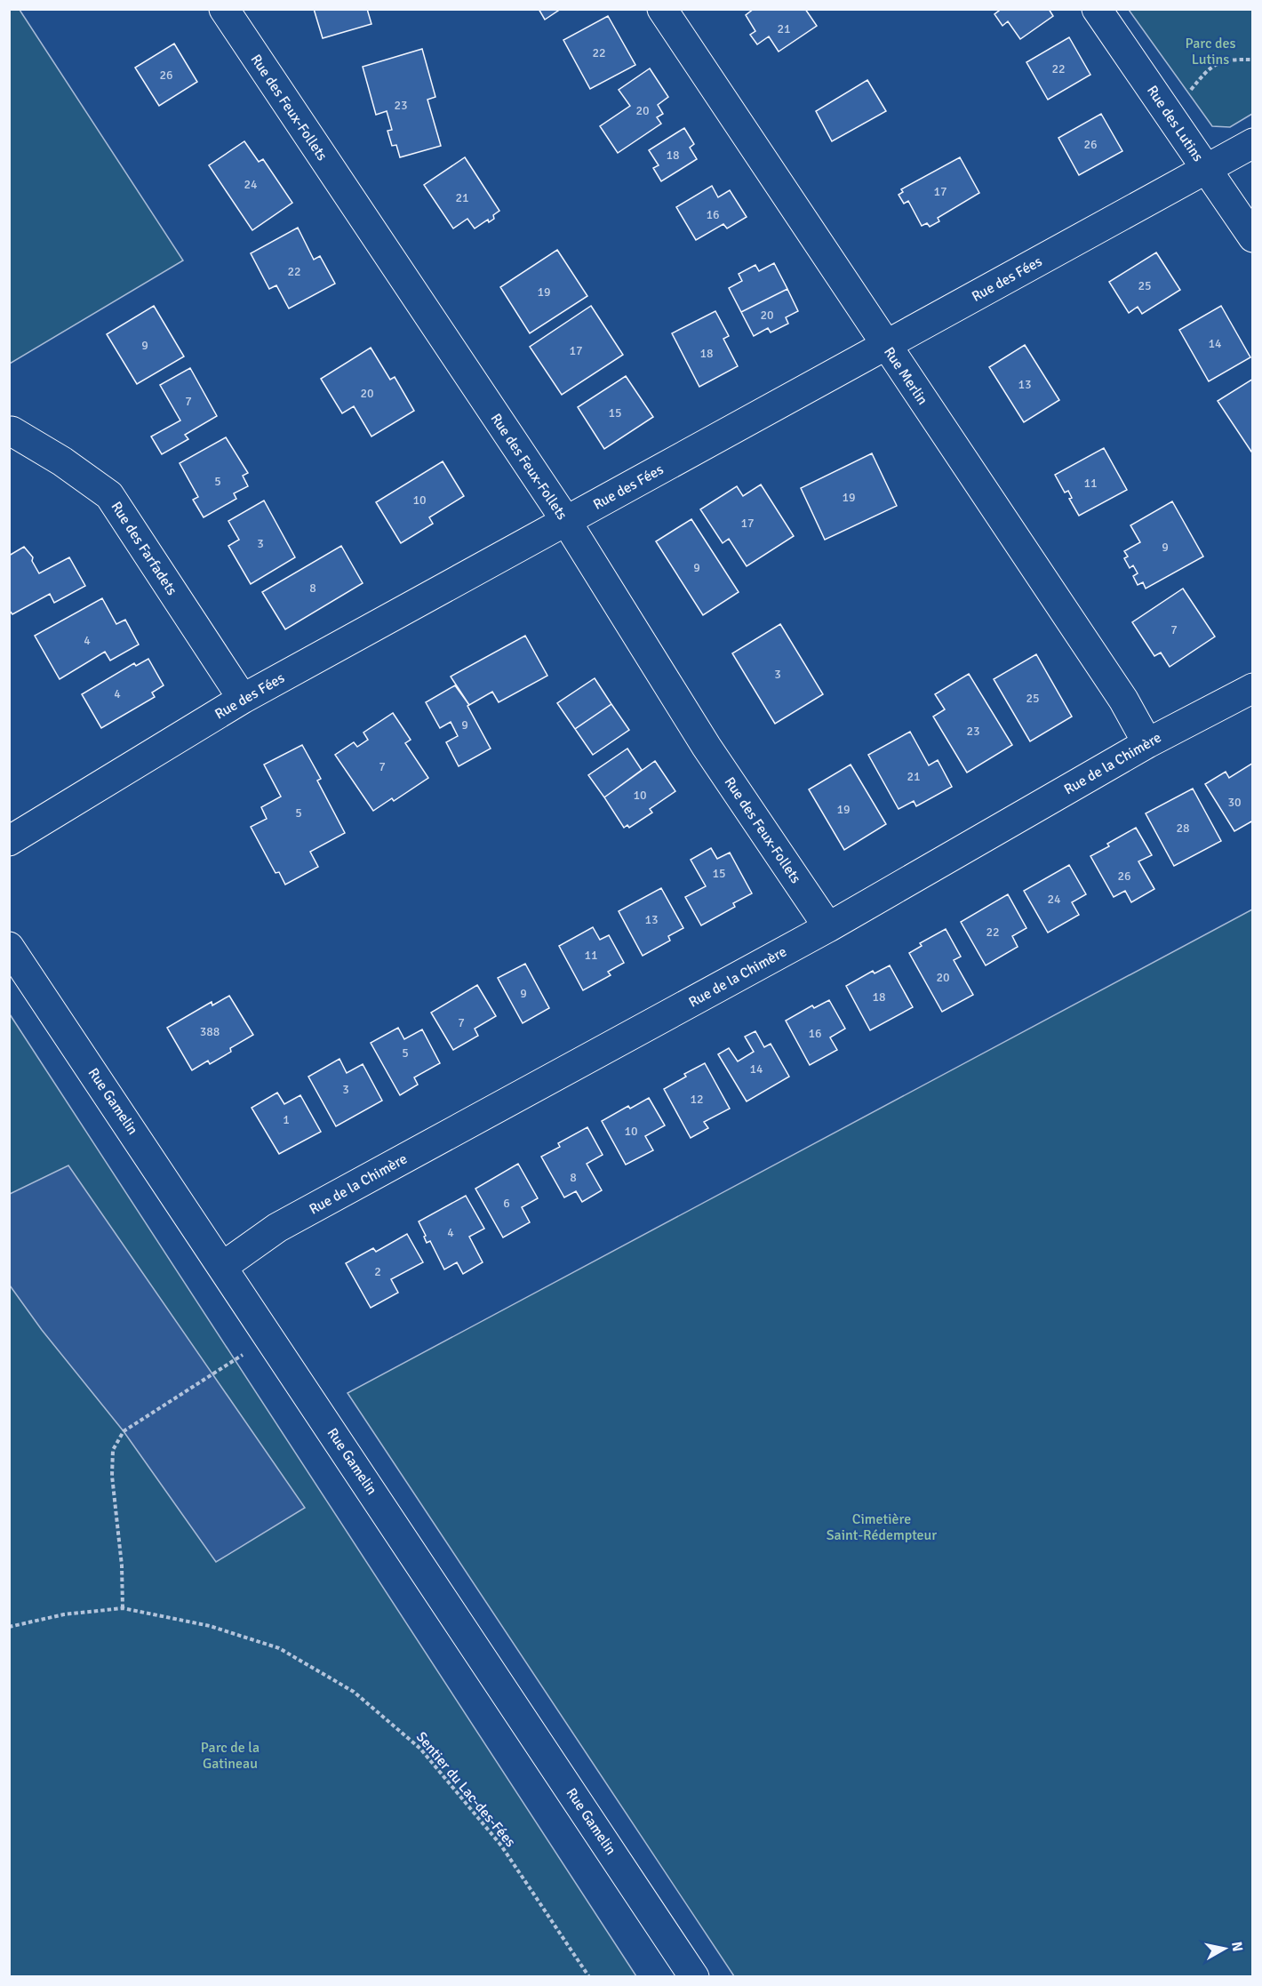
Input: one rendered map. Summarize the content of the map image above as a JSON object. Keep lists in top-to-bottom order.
{
  "streets": {
    "street": [
      "Rue des Feux-Follets",
      "Rue des Lutins",
      "Rue des Fées",
      "Rue Merlin",
      "Rue des Farfadets",
      "Rue de la Chimère",
      "Rue Gamelin"
    ],
    "path": ["Sentier du Lac-des-Fées"]
  },
  "crossings": [
    ["Rue des Feux-Follets", "Rue des Fées"],
    ["Rue des Feux-Follets", "Rue de la Chimère"],
    ["Rue des Lutins", "Rue des Fées"],
    ["Rue des Fées", "Rue Merlin"],
    ["Rue des Fées", "Rue des Farfadets"],
    ["Rue Merlin", "Rue de la Chimère"],
    ["Rue de la Chimère", "Rue Gamelin"]
  ],
  "parks": ["Parc des Lutins", "Cimetière Saint-Rédempteur", "Parc de la Gatineau"],
  "house_numbers": [
    "21",
    "22",
    "22",
    "26",
    "23",
    "20",
    "26",
    "18",
    "24",
    "17",
    "21",
    "16",
    "22",
    "25",
    "19",
    "20",
    "14",
    "9",
    "17",
    "18",
    "13",
    "20",
    "7",
    "15",
    "5",
    "11",
    "19",
    "10",
    "17",
    "3",
    "9",
    "9",
    "8",
    "7",
    "4",
    "3",
    "4",
    "25",
    "9",
    "23",
    "7",
    "21",
    "10",
    "30",
    "19",
    "5",
    "28",
    "15",
    "26",
    "24",
    "13",
    "22",
    "11",
    "20",
    "9",
    "18",
    "7",
    "388",
    "16",
    "5",
    "14",
    "3",
    "12",
    "1",
    "10",
    "8",
    "6",
    "4",
    "2"
  ],
  "north": "right"
}
